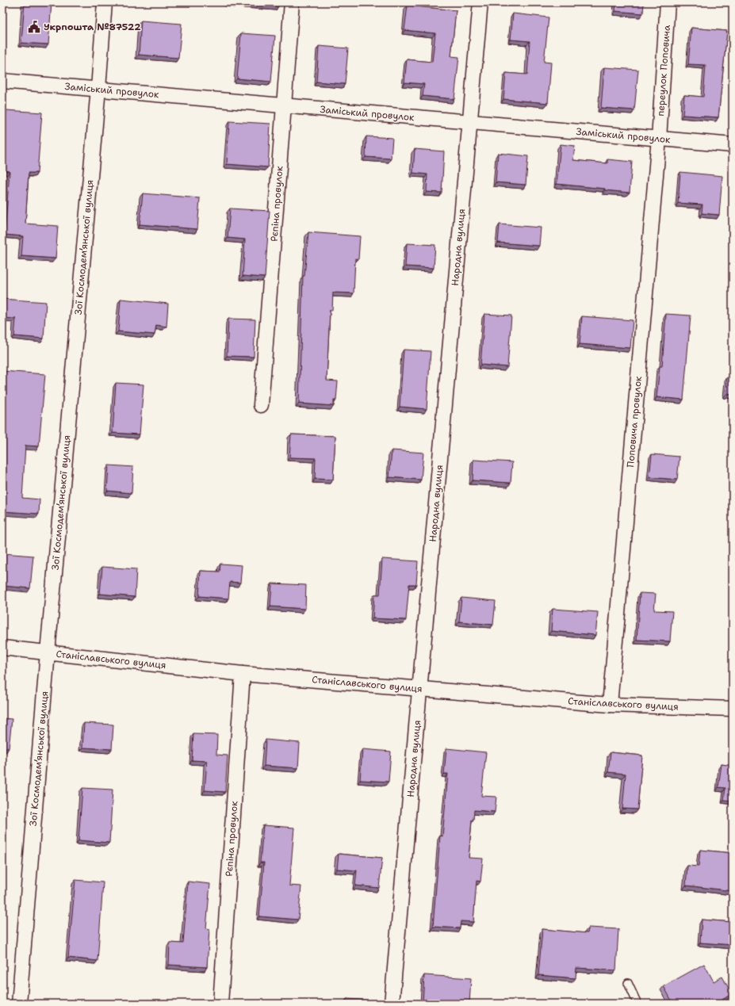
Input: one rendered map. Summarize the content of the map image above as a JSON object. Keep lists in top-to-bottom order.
{
  "streets": {
    "street": [
      "переулок Поповича",
      "Заміський провулок",
      "Рєпіна провулок",
      "Зої Космодем’янської вулиця",
      "Народна вулиця",
      "Поповича провулок",
      "Станіславського вулиця"
    ]
  },
  "crossings": [
    ["переулок Поповича", "Заміський провулок"],
    ["переулок Поповича", "Поповича провулок"],
    ["Заміський провулок", "Рєпіна провулок"],
    ["Заміський провулок", "Зої Космодем’янської вулиця"],
    ["Заміський провулок", "Народна вулиця"],
    ["Заміський провулок", "Поповича провулок"],
    ["Рєпіна провулок", "Станіславського вулиця"],
    ["Зої Космодем’янської вулиця", "Станіславського вулиця"],
    ["Народна вулиця", "Станіславського вулиця"],
    ["Поповича провулок", "Станіславського вулиця"]
  ],
  "places": {
    "public building": ["Укрпошта №87522"]
  }
}
